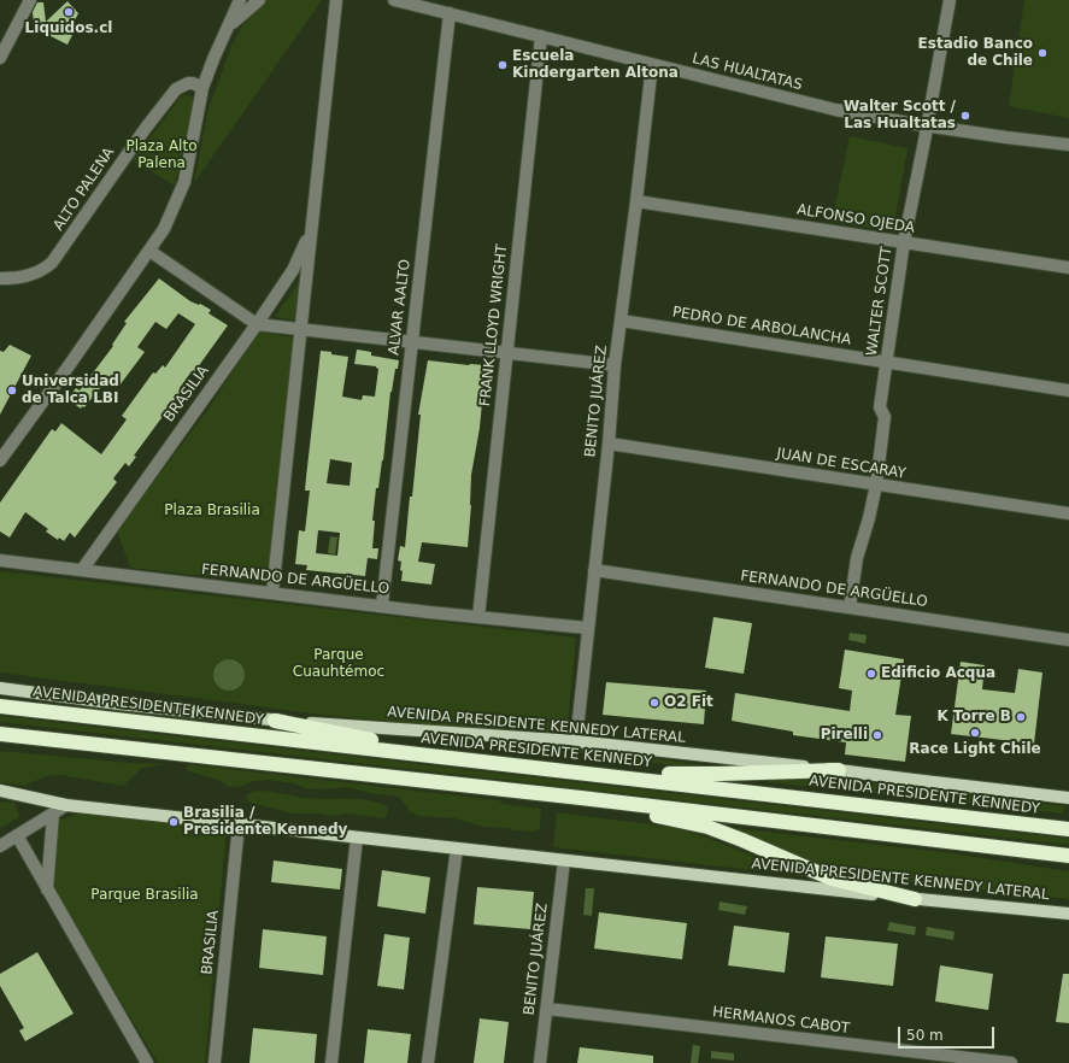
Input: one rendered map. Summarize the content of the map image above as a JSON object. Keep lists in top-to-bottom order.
{
  "streets": {
    "highway": ["AVENIDA PRESIDENTE KENNEDY"],
    "main road": ["AVENIDA PRESIDENTE KENNEDY LATERAL"],
    "street": [
      "LAS HUALTATAS",
      "ALTO PALENA",
      "ALFONSO OJEDA",
      "WALTER SCOTT",
      "ALVAR AALTO",
      "FRANK LLOYD WRIGHT",
      "PEDRO DE ARBOLANCHA",
      "BRASILIA",
      "BENITO JUÁREZ",
      "JUAN DE ESCARAY",
      "FERNANDO DE ARGÜELLO",
      "HERMANOS CABOT"
    ]
  },
  "crossings": [
    ["LAS HUALTATAS", "WALTER SCOTT"],
    ["LAS HUALTATAS", "ALVAR AALTO"],
    ["LAS HUALTATAS", "FRANK LLOYD WRIGHT"],
    ["LAS HUALTATAS", "BENITO JUÁREZ"],
    ["ALFONSO OJEDA", "WALTER SCOTT"],
    ["ALFONSO OJEDA", "BENITO JUÁREZ"],
    ["WALTER SCOTT", "PEDRO DE ARBOLANCHA"],
    ["WALTER SCOTT", "JUAN DE ESCARAY"],
    ["WALTER SCOTT", "FERNANDO DE ARGÜELLO"],
    ["ALVAR AALTO", "FERNANDO DE ARGÜELLO"],
    ["FRANK LLOYD WRIGHT", "FERNANDO DE ARGÜELLO"],
    ["PEDRO DE ARBOLANCHA", "BENITO JUÁREZ"],
    ["BRASILIA", "FERNANDO DE ARGÜELLO"],
    ["BRASILIA", "AVENIDA PRESIDENTE KENNEDY LATERAL"],
    ["BENITO JUÁREZ", "JUAN DE ESCARAY"],
    ["BENITO JUÁREZ", "FERNANDO DE ARGÜELLO"],
    ["BENITO JUÁREZ", "AVENIDA PRESIDENTE KENNEDY LATERAL"],
    ["BENITO JUÁREZ", "HERMANOS CABOT"]
  ],
  "parks": [
    "Plaza Alto Palena",
    "Plaza Brasilia",
    "Parque Cuauhtémoc",
    "Parque Brasilia"
  ],
  "places": [
    "Liquidos.cl",
    "Estadio Banco de Chile",
    "Escuela Kindergarten Altona",
    "Walter Scott / Las Hualtatas",
    "Universidad de Talca LBI",
    "Edificio Acqua",
    "O2 Fit",
    "K Torre B",
    "Race Light Chile",
    "Pirelli",
    "Brasilia / Presidente Kennedy"
  ],
  "scale_bar": "50 m"
}
